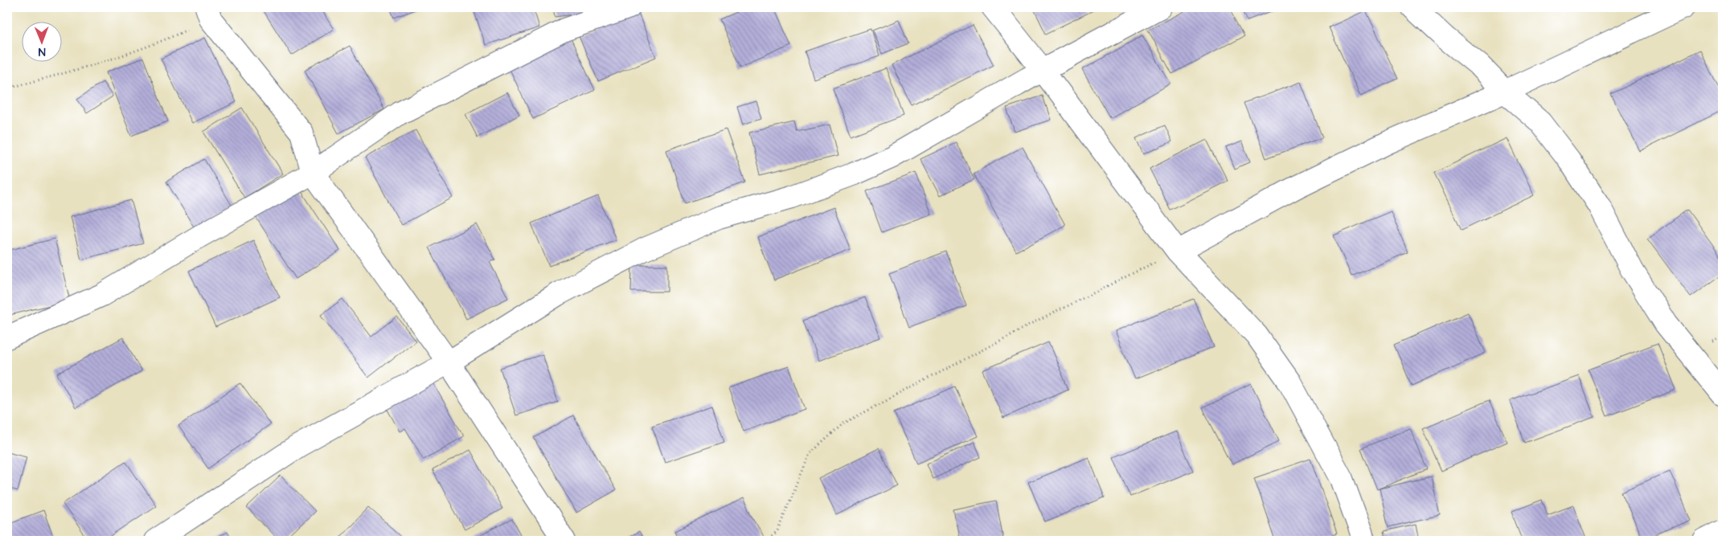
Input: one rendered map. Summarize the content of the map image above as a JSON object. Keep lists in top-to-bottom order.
{
  "north": "bottom"
}
